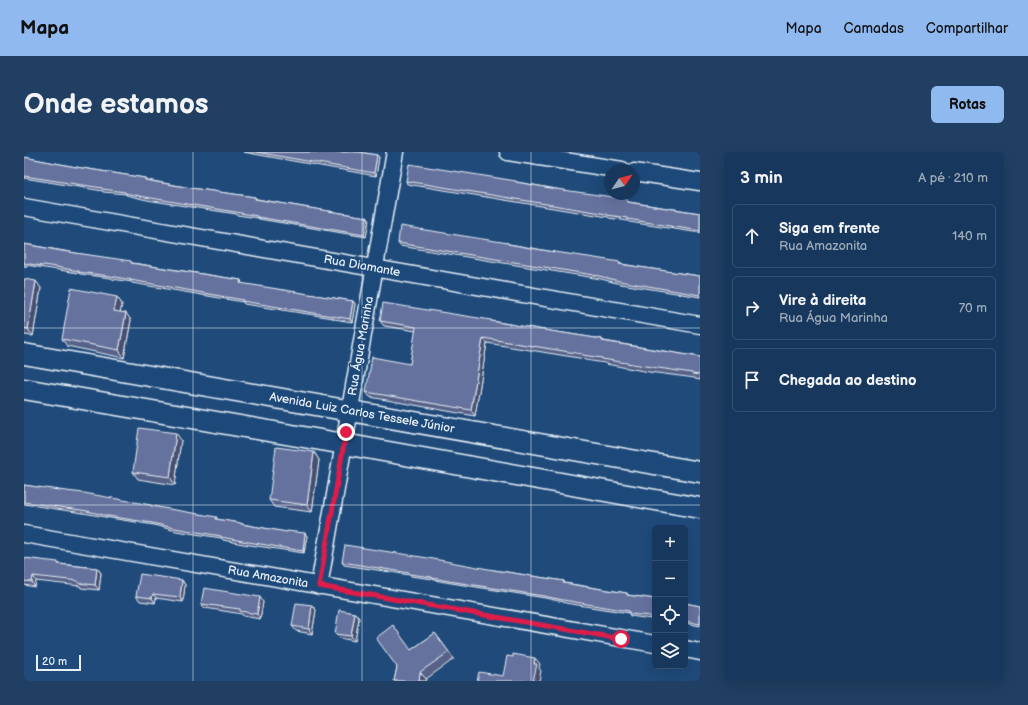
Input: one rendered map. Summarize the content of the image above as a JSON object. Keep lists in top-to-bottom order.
{
  "streets": {
    "street": [
      "Rua Diamante",
      "Rua Água Marinha",
      "Avenida Luiz Carlos Tessele Júnior",
      "Rua Amazonita"
    ]
  },
  "crossings": [
    ["Rua Diamante", "Rua Água Marinha"],
    ["Rua Água Marinha", "Avenida Luiz Carlos Tessele Júnior"],
    ["Rua Água Marinha", "Rua Amazonita"]
  ],
  "scale_bar": "20 m",
  "north": "top right",
  "page": {
    "header": "Mapa",
    "nav": ["Mapa", "Camadas", "Compartilhar"],
    "buttons": "Rotas",
    "title": "Onde estamos",
    "heading": ["3 min", "A pé · 210 m"],
    "list": [
      ["Siga em frente", "Rua Amazonita", "140 m"],
      ["Vire à direita", "Rua Água Marinha", "70 m"],
      "Chegada ao destino"
    ],
    "map_buttons": ["+", "−"],
    "scale": "20 m"
  }
}
